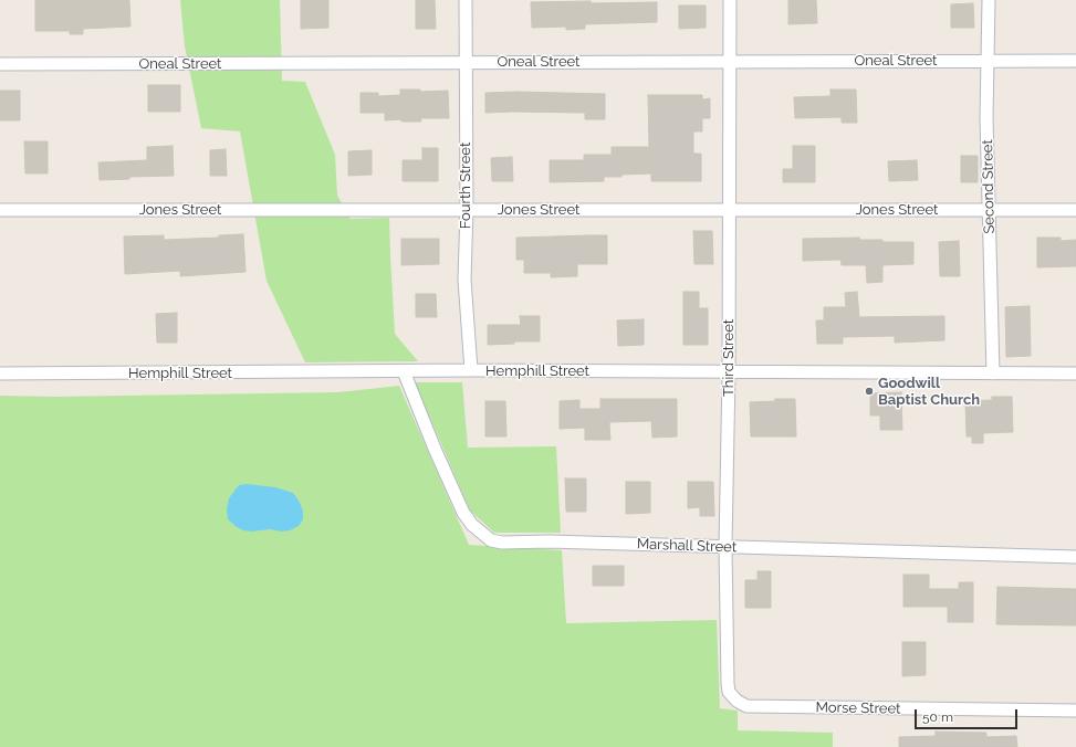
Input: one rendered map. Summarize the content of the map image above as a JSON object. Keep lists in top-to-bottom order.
{
  "streets": {
    "street": [
      "Oneal Street",
      "Fourth Street",
      "Second Street",
      "Jones Street",
      "Third Street",
      "Hemphill Street",
      "Marshall Street",
      "Morse Street"
    ]
  },
  "crossings": [
    ["Oneal Street", "Fourth Street"],
    ["Oneal Street", "Second Street"],
    ["Oneal Street", "Third Street"],
    ["Fourth Street", "Jones Street"],
    ["Fourth Street", "Hemphill Street"],
    ["Second Street", "Jones Street"],
    ["Second Street", "Hemphill Street"],
    ["Jones Street", "Third Street"],
    ["Third Street", "Hemphill Street"],
    ["Third Street", "Marshall Street"],
    ["Third Street", "Morse Street"],
    ["Hemphill Street", "Marshall Street"]
  ],
  "places": ["Goodwill Baptist Church"],
  "scale_bar": "50 m"
}
